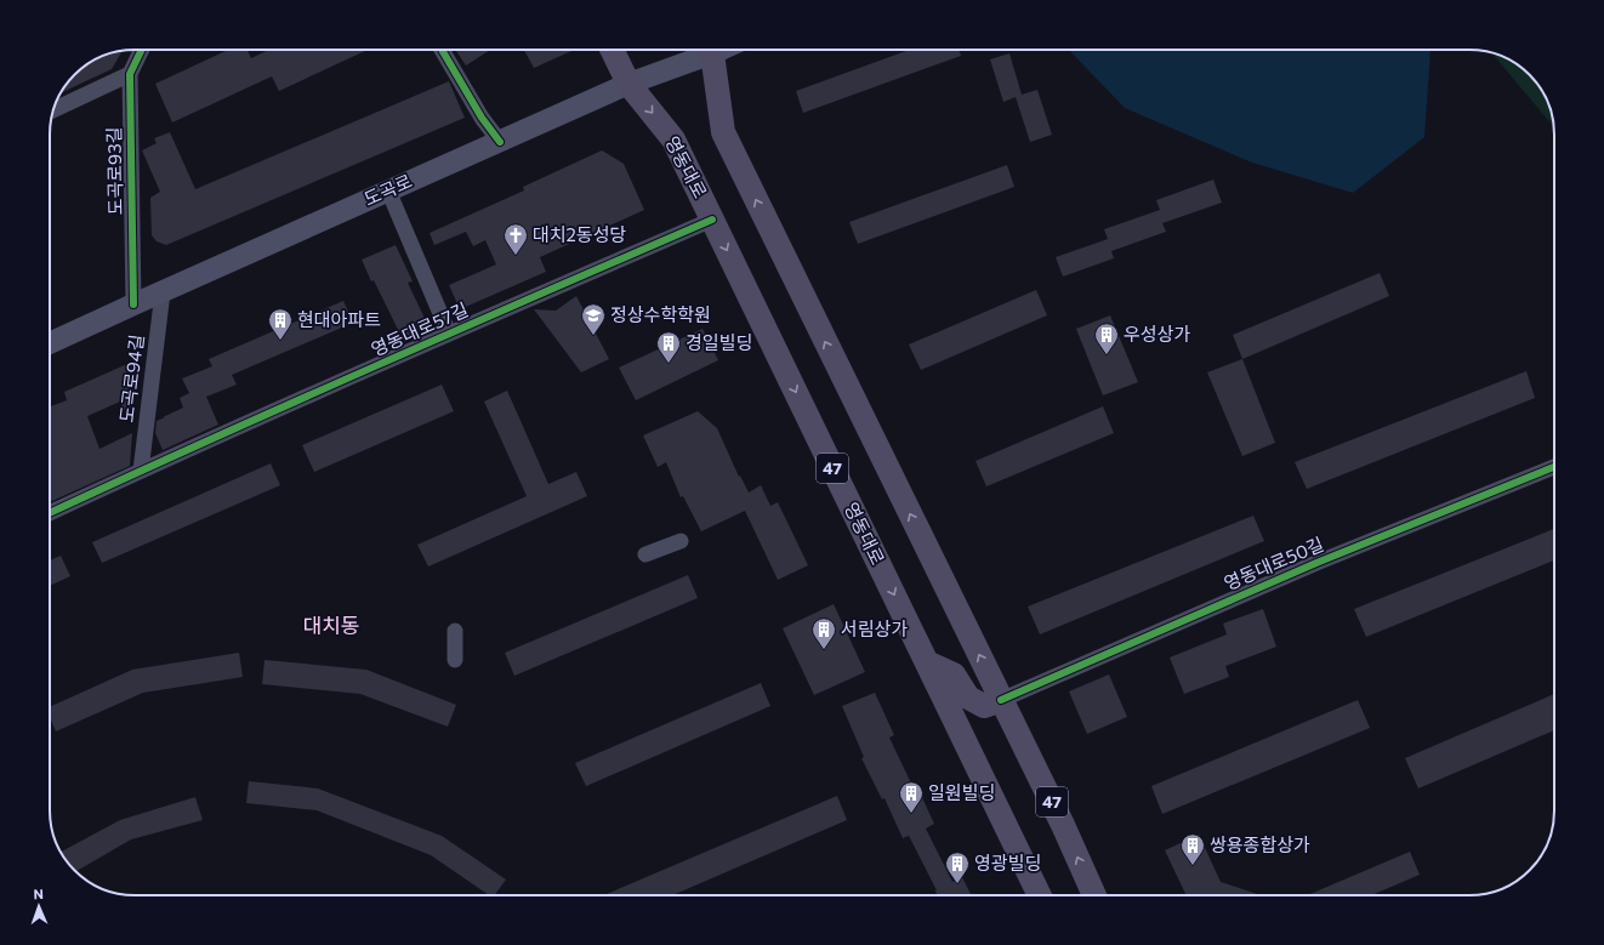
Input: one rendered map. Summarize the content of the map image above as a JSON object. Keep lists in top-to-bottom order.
{
  "streets": {
    "main road": ["영동대로", "도곡로", "47"],
    "street": [
      "도곡로93길",
      "영동대로57길",
      "도곡로94길",
      "영동대로50길"
    ]
  },
  "crossings": [
    ["영동대로", "도곡로"],
    ["영동대로", "영동대로57길"],
    ["도곡로93길", "도곡로"],
    ["도곡로", "도곡로94길"],
    ["영동대로57길", "도곡로94길"],
    ["47", "영동대로50길"]
  ],
  "districts": ["대치동"],
  "places": {
    "church": ["대치2동성당"],
    "school or university": ["정상수학학원"],
    "building": [
      "현대아파트",
      "우성상가",
      "경일빌딩",
      "서림상가",
      "일원빌딩",
      "쌍용종합상가",
      "영광빌딩"
    ]
  },
  "north": "top"
}
